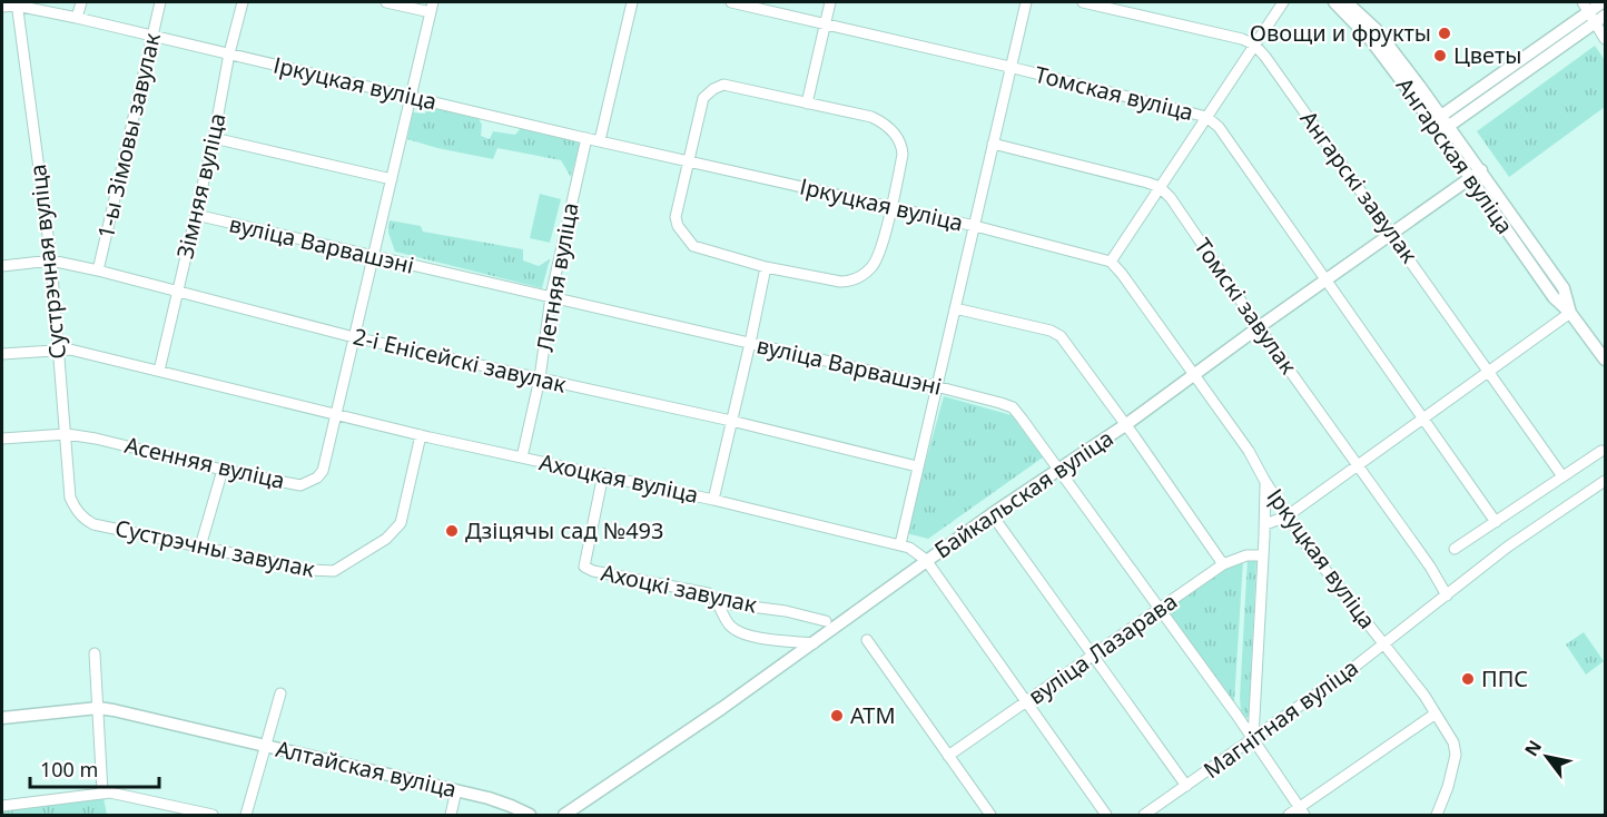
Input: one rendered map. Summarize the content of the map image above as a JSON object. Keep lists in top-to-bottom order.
{
  "streets": {
    "main road": ["Ангарская вуліца", "Байкальская вуліца", "Алтайская вуліца"],
    "street": [
      "Іркуцкая вуліца",
      "Томская вуліца",
      "1-ы Зімовы завулак",
      "Зімняя вуліца",
      "Ангарскі завулак",
      "вуліца Варвашэні",
      "Сустрэчная вуліца",
      "Летняя вуліца",
      "Томскі завулак",
      "2-і Енісейскі завулак",
      "Асенняя вуліца",
      "Ахоцкая вуліца",
      "Сустрэчны завулак",
      "Ахоцкі завулак",
      "вуліца Лазарава",
      "Магнітная вуліца"
    ]
  },
  "crossings": [
    ["Іркуцкая вуліца", "1-ы Зімовы завулак"],
    ["Іркуцкая вуліца", "Зімняя вуліца"],
    ["Іркуцкая вуліца", "Сустрэчная вуліца"],
    ["Іркуцкая вуліца", "Летняя вуліца"],
    ["Іркуцкая вуліца", "Асенняя вуліца"],
    ["Іркуцкая вуліца", "Байкальская вуліца"],
    ["Іркуцкая вуліца", "Магнітная вуліца"],
    ["Томская вуліца", "Байкальская вуліца"],
    ["1-ы Зімовы завулак", "2-і Енісейскі завулак"],
    ["Ангарская вуліца", "Байкальская вуліца"],
    ["Зімняя вуліца", "вуліца Варвашэні"],
    ["Зімняя вуліца", "2-і Енісейскі завулак"],
    ["Зімняя вуліца", "Ахоцкая вуліца"],
    ["Ангарскі завулак", "Байкальская вуліца"],
    ["вуліца Варвашэні", "Летняя вуліца"],
    ["вуліца Варвашэні", "Асенняя вуліца"],
    ["вуліца Варвашэні", "Байкальская вуліца"],
    ["вуліца Варвашэні", "вуліца Лазарава"],
    ["вуліца Варвашэні", "Магнітная вуліца"],
    ["Сустрэчная вуліца", "2-і Енісейскі завулак"],
    ["Сустрэчная вуліца", "Асенняя вуліца"],
    ["Сустрэчная вуліца", "Ахоцкая вуліца"],
    ["Сустрэчная вуліца", "Сустрэчны завулак"],
    ["Летняя вуліца", "2-і Енісейскі завулак"],
    ["Летняя вуліца", "Ахоцкая вуліца"],
    ["Томскі завулак", "Байкальская вуліца"],
    ["Томскі завулак", "Магнітная вуліца"],
    ["2-і Енісейскі завулак", "Асенняя вуліца"],
    ["Асенняя вуліца", "Ахоцкая вуліца"],
    ["Ахоцкая вуліца", "Байкальская вуліца"],
    ["Ахоцкая вуліца", "Сустрэчны завулак"],
    ["Ахоцкая вуліца", "Ахоцкі завулак"],
    ["Ахоцкая вуліца", "вуліца Лазарава"]
  ],
  "places": [
    "Овощи и фрукты",
    "Цветы",
    "Дзіцячы сад №493",
    "ППС",
    "АТМ"
  ],
  "scale_bar": "100 m",
  "north": "top left"
}
